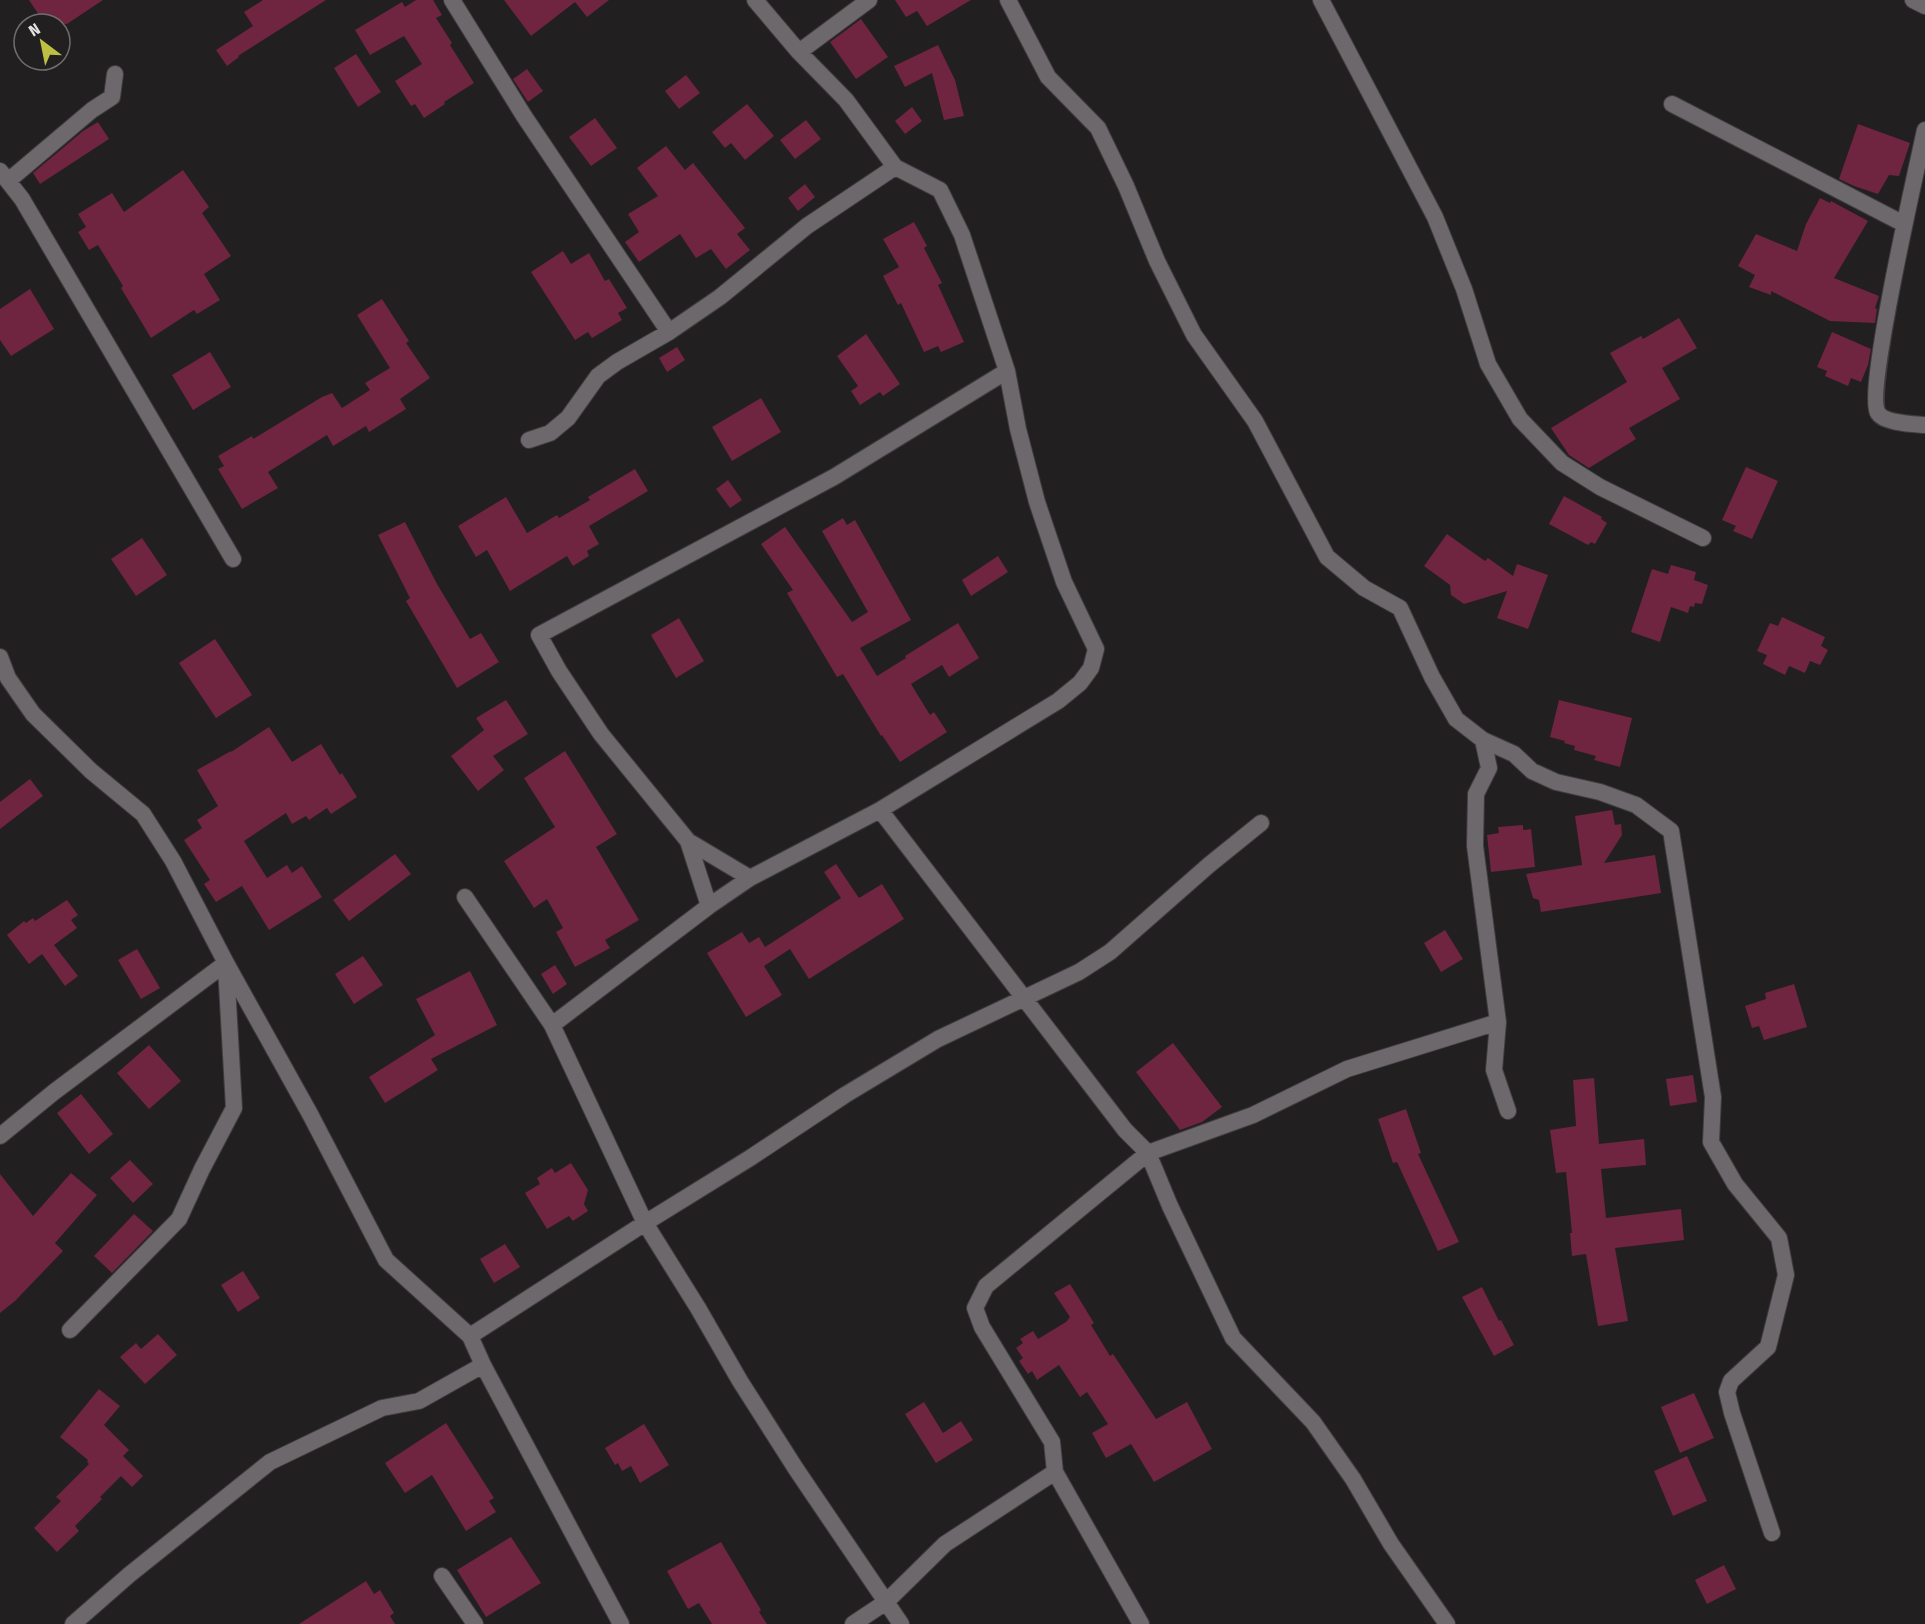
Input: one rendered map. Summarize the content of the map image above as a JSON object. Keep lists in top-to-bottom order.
{
  "north": "top left"
}
